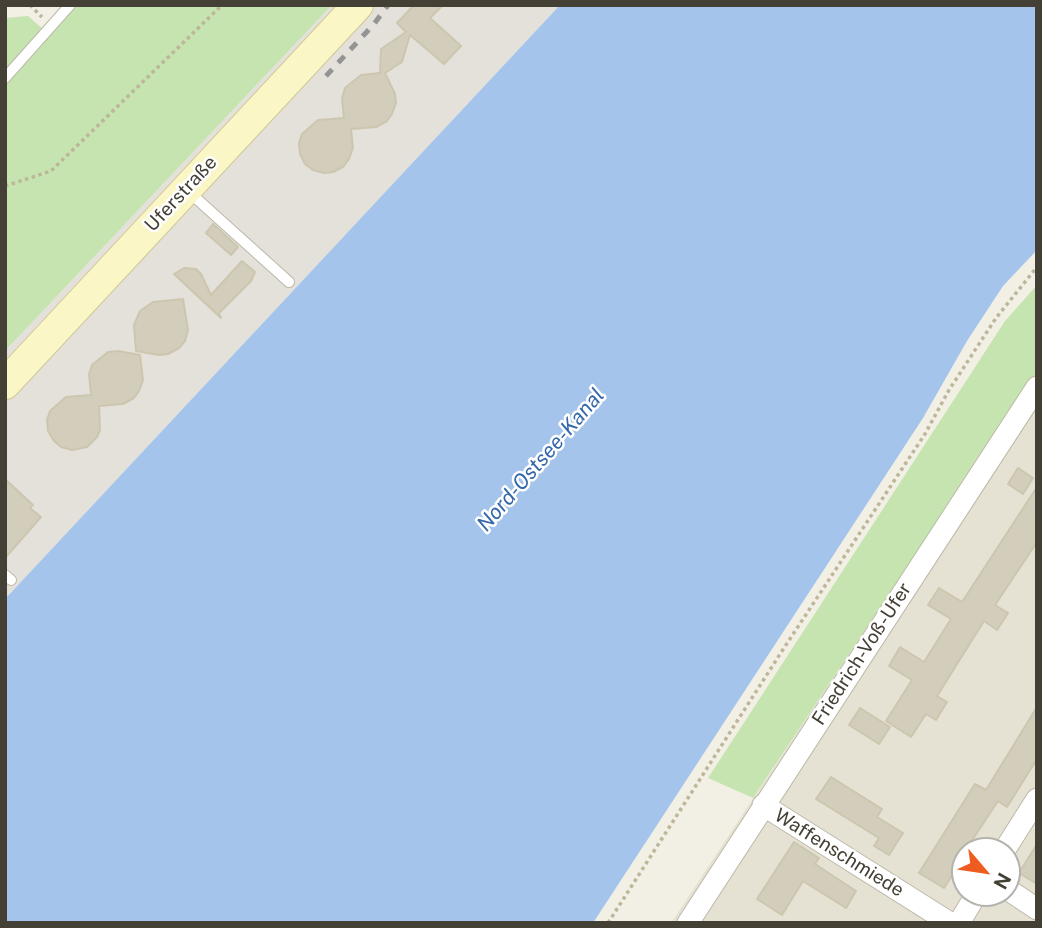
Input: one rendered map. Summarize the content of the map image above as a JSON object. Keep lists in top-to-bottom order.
{
  "streets": {
    "street": ["Uferstraße", "Friedrich-Voß-Ufer", "Waffenschmiede"]
  },
  "crossings": [
    ["Friedrich-Voß-Ufer", "Waffenschmiede"]
  ],
  "water": ["Nord-Ostsee-Kanal"],
  "north": "bottom right"
}
